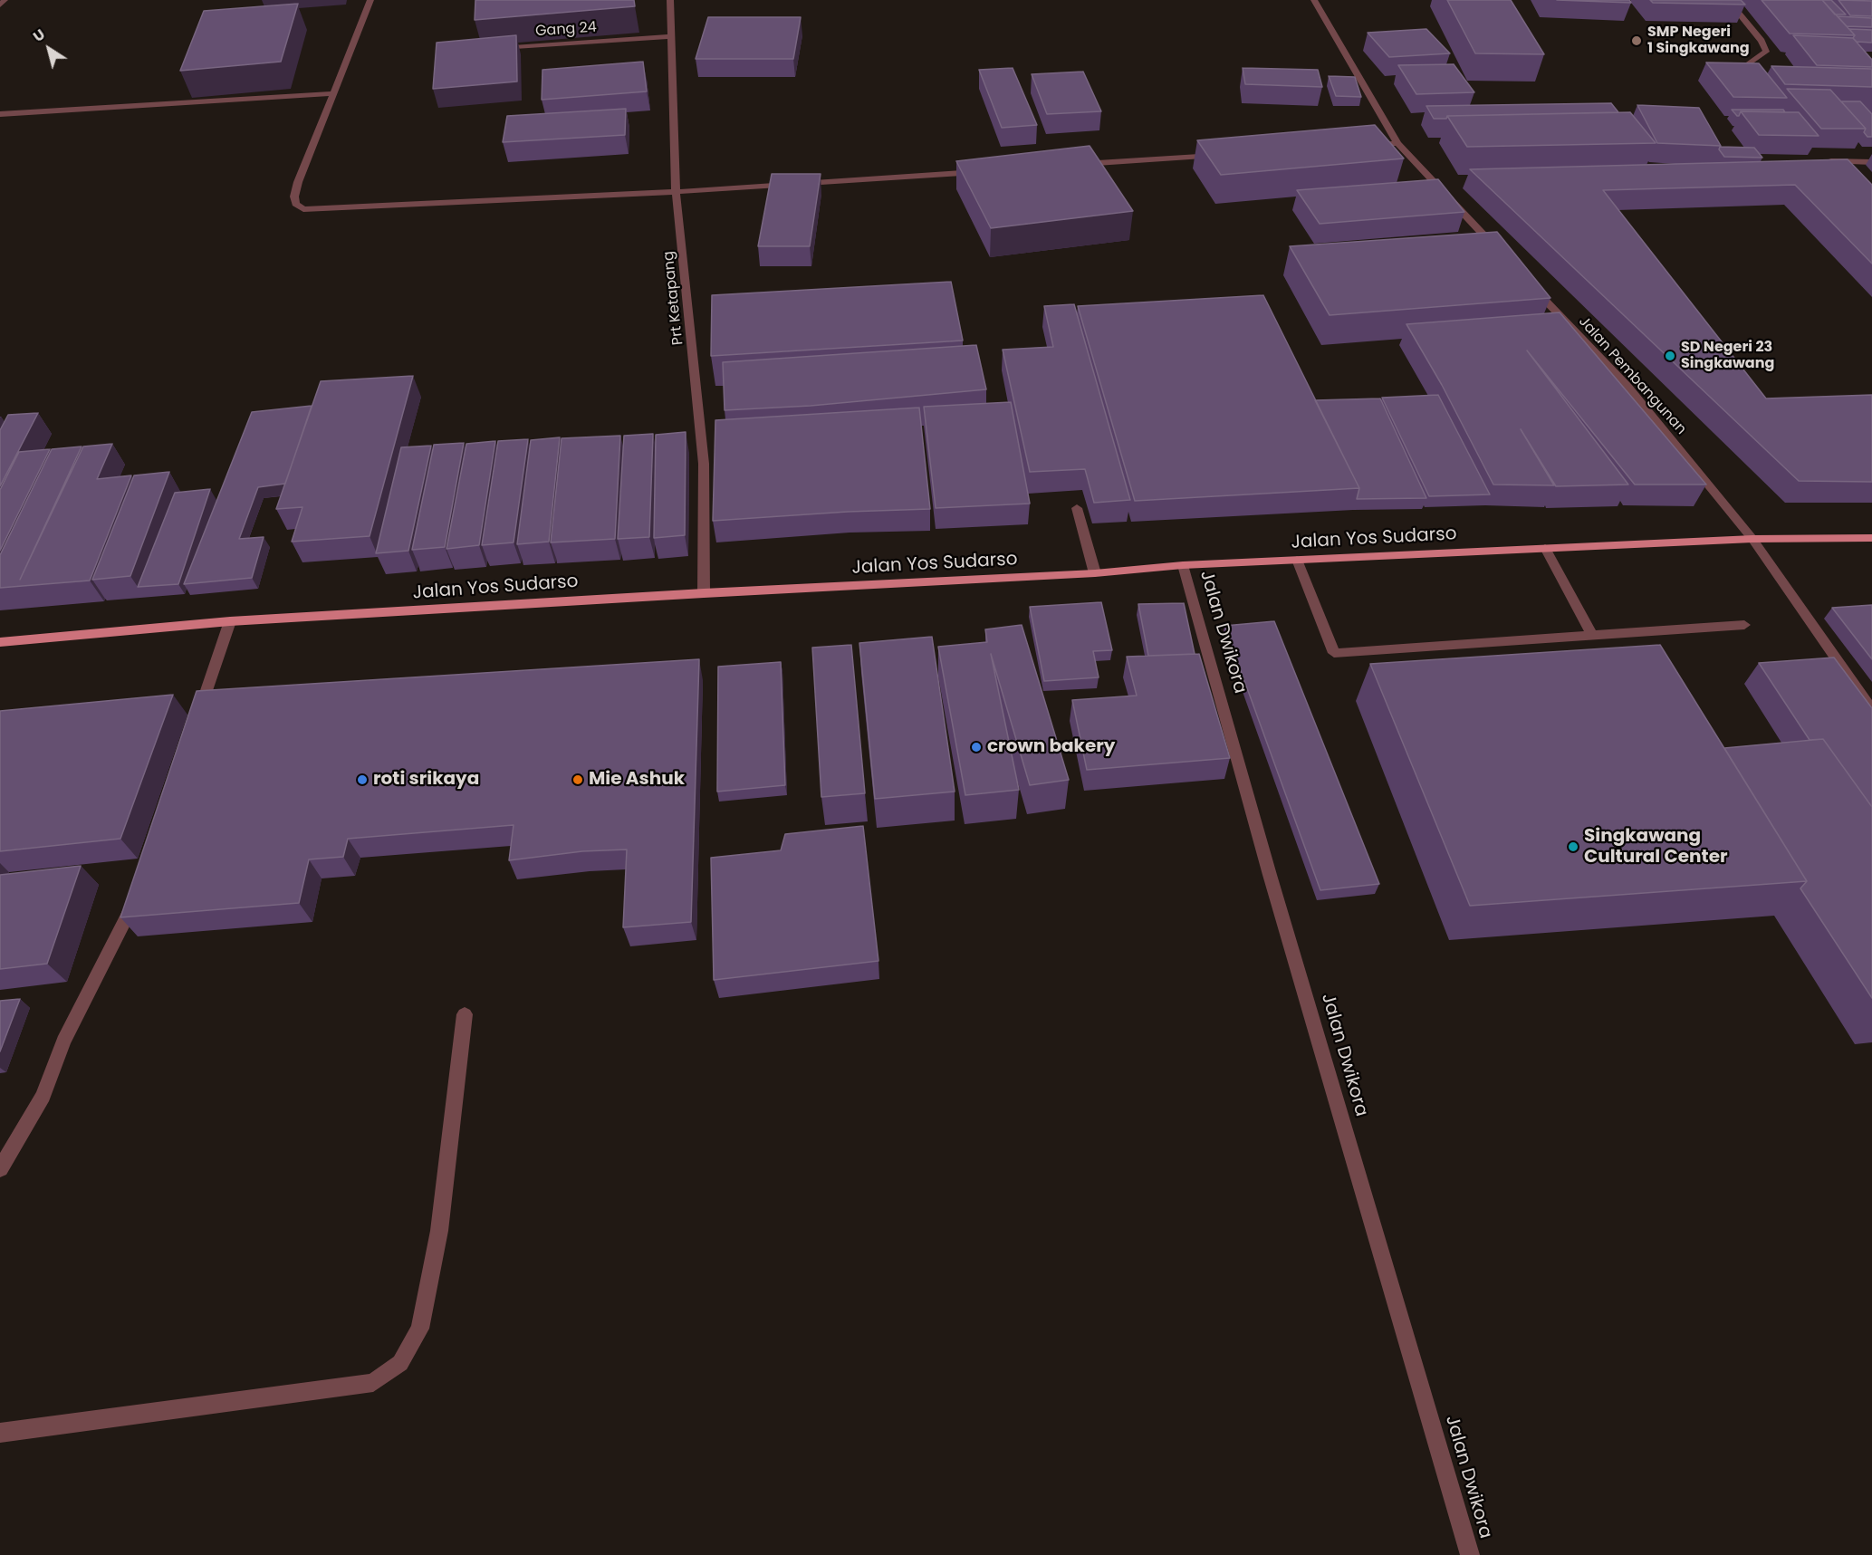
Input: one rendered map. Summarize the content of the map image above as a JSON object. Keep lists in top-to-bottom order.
{
  "streets": {
    "main road": ["Jalan Yos Sudarso"],
    "street": [
      "Gang 24",
      "Prt Ketapang",
      "Jalan Pembangunan",
      "Jalan Dwikora"
    ]
  },
  "crossings": [
    ["Gang 24", "Prt Ketapang"],
    ["Prt Ketapang", "Jalan Yos Sudarso"],
    ["Jalan Pembangunan", "Jalan Yos Sudarso"],
    ["Jalan Yos Sudarso", "Jalan Dwikora"]
  ],
  "places": [
    "SMP Negeri 1 Singkawang",
    "SD Negeri 23 Singkawang",
    "crown bakery",
    "roti srikaya",
    "Mie Ashuk",
    "Singkawang Cultural Center"
  ],
  "north": "top left"
}
